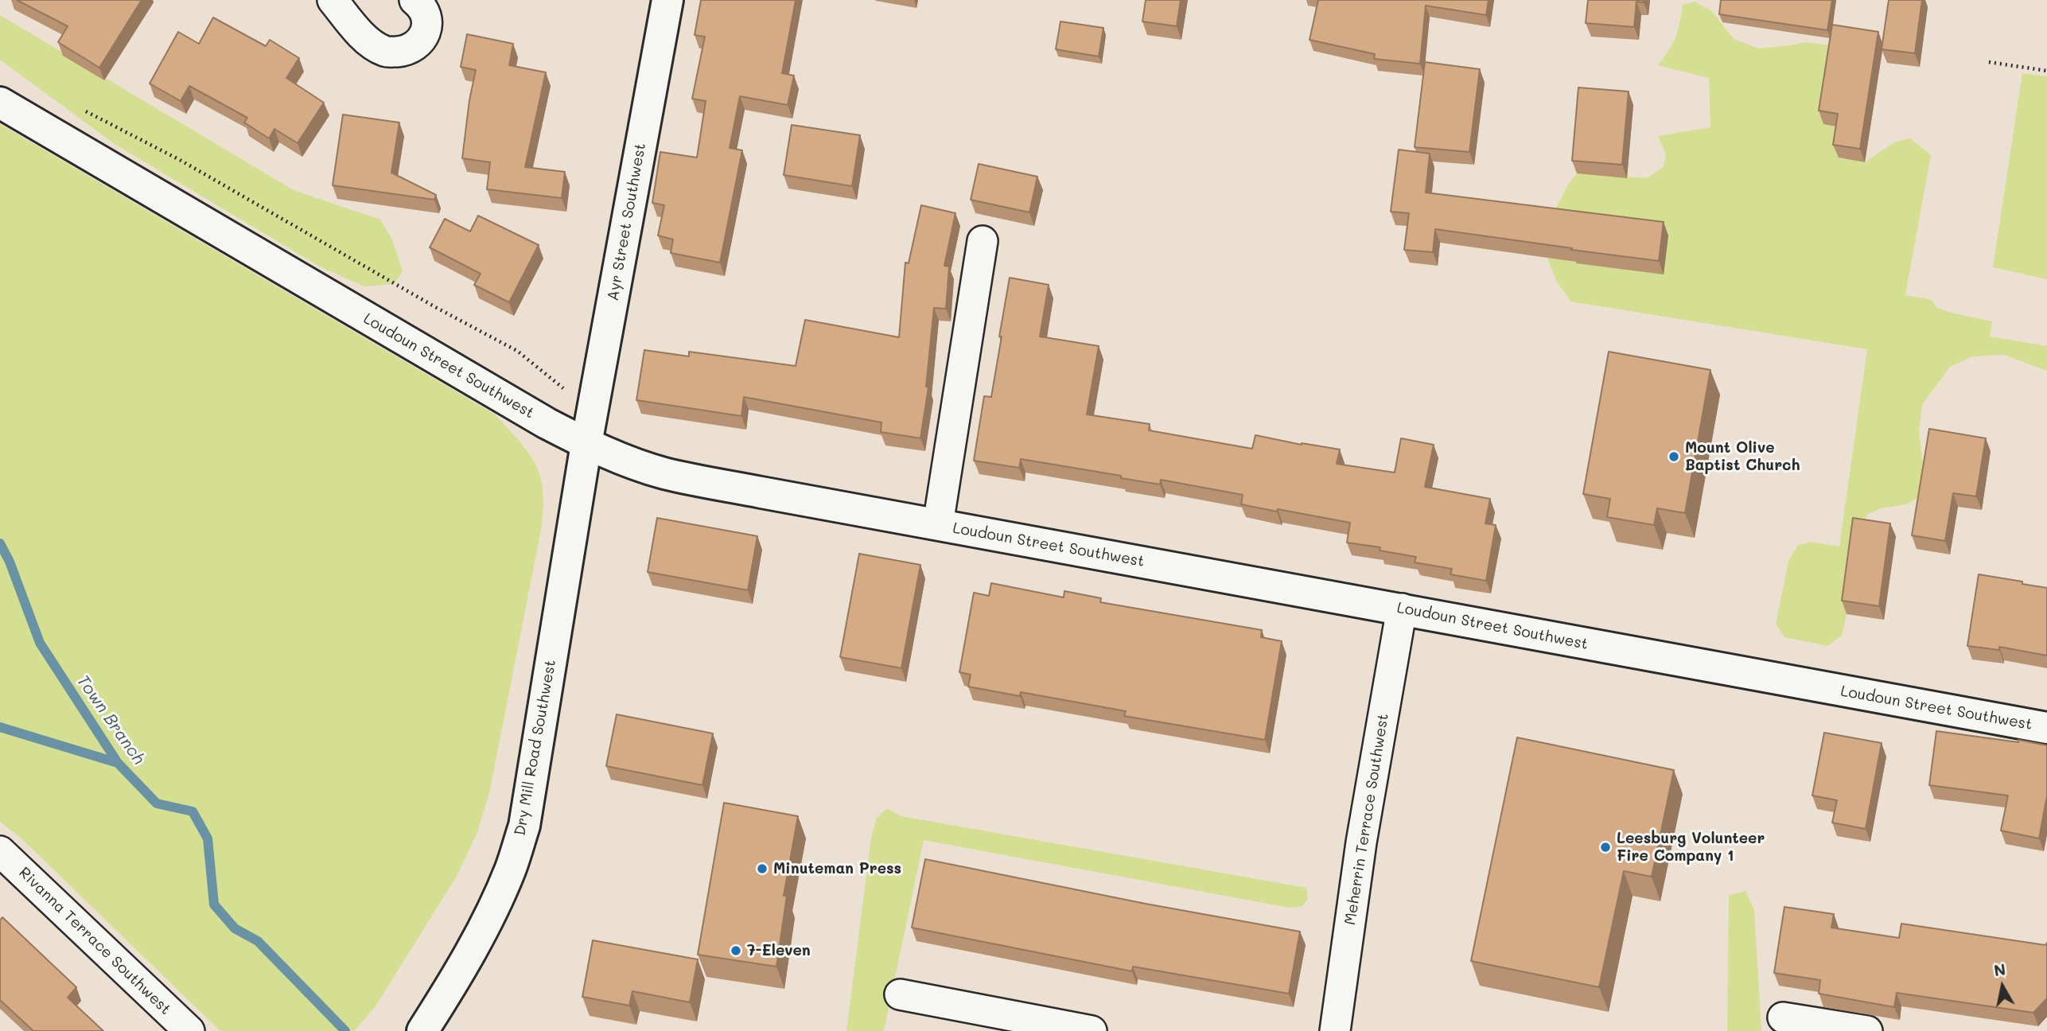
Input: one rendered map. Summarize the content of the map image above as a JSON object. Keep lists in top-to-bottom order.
{
  "streets": {
    "main road": ["Ayr Street Southwest", "Loudoun Street Southwest", "Dry Mill Road Southwest"],
    "street": ["Meherrin Terrace Southwest", "Rivanna Terrace Southwest"]
  },
  "crossings": [
    ["Ayr Street Southwest", "Loudoun Street Southwest"],
    ["Ayr Street Southwest", "Dry Mill Road Southwest"],
    ["Loudoun Street Southwest", "Dry Mill Road Southwest"],
    ["Loudoun Street Southwest", "Meherrin Terrace Southwest"]
  ],
  "water": ["Town Branch"],
  "places": [
    "Mount Olive Baptist Church",
    "Leesburg Volunteer Fire Company 1",
    "Minuteman Press",
    "7-Eleven"
  ],
  "north": "top"
}
